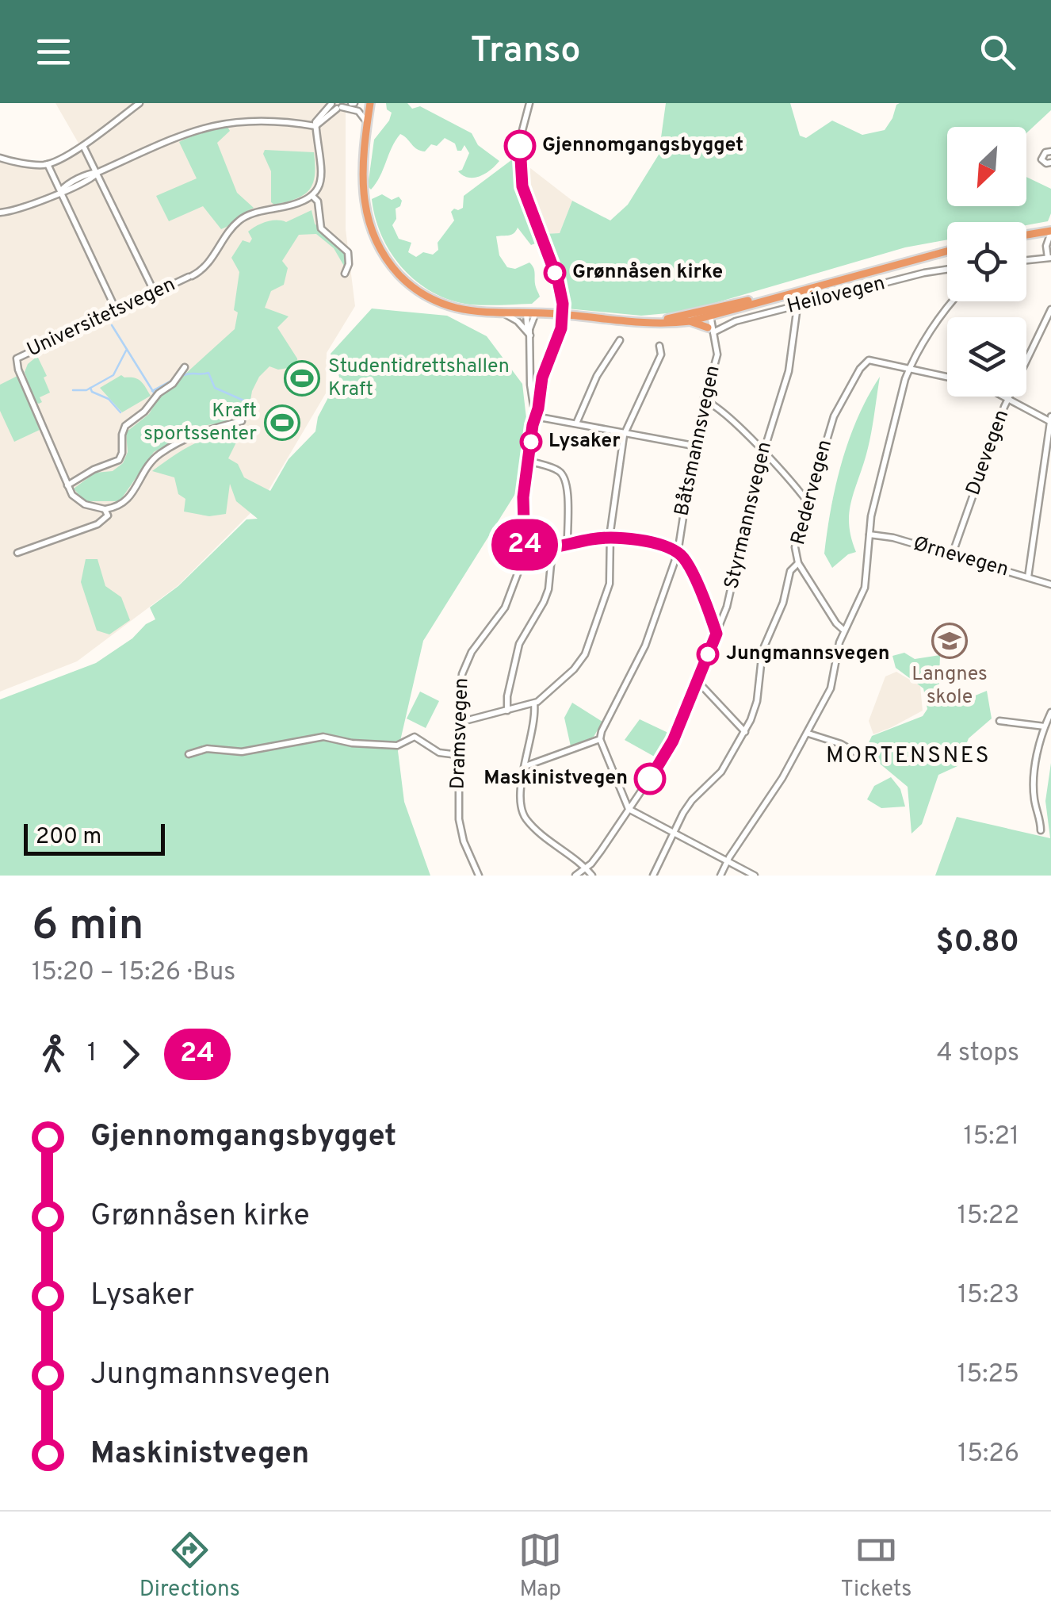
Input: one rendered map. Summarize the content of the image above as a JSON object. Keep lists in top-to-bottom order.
{
  "streets": {
    "street": [
      "Heilovegen",
      "Universitetsvegen",
      "Båtsmannsvegen",
      "Duevegen",
      "Redervegen",
      "Styrmannsvegen",
      "Ørnevegen",
      "Dramsvegen"
    ]
  },
  "crossings": [
    ["Heilovegen", "Båtsmannsvegen"],
    ["Heilovegen", "Styrmannsvegen"],
    ["Duevegen", "Ørnevegen"]
  ],
  "districts": ["MORTENSNES"],
  "places": {
    "other": [
      "Gjennomgangsbygget",
      "Grønnåsen kirke",
      "Lysaker",
      "Jungmannsvegen",
      "Maskinistvegen"
    ],
    "sports": ["Studentidrettshallen Kraft", "Kraft sportssenter"],
    "school or university": ["Langnes skole"]
  },
  "lines": ["bus line 24"],
  "scale_bar": "200 m",
  "north": "bottom left",
  "page": {
    "header": "Transo",
    "on_map": "24",
    "scale": "200 m",
    "heading": ["6 min", "15:20 – 15:26 · Bus", "$0.80"],
    "legs": ["1", "24", "4 stops"],
    "list": [
      {
        "name": "Gjennomgangsbygget",
        "value": "15:21"
      },
      {
        "name": "Grønnåsen kirke",
        "value": "15:22"
      },
      {
        "name": "Lysaker",
        "value": "15:23"
      },
      {
        "name": "Jungmannsvegen",
        "value": "15:25"
      },
      {
        "name": "Maskinistvegen",
        "value": "15:26"
      }
    ],
    "tabs": ["Directions", "Map", "Tickets"]
  }
}
